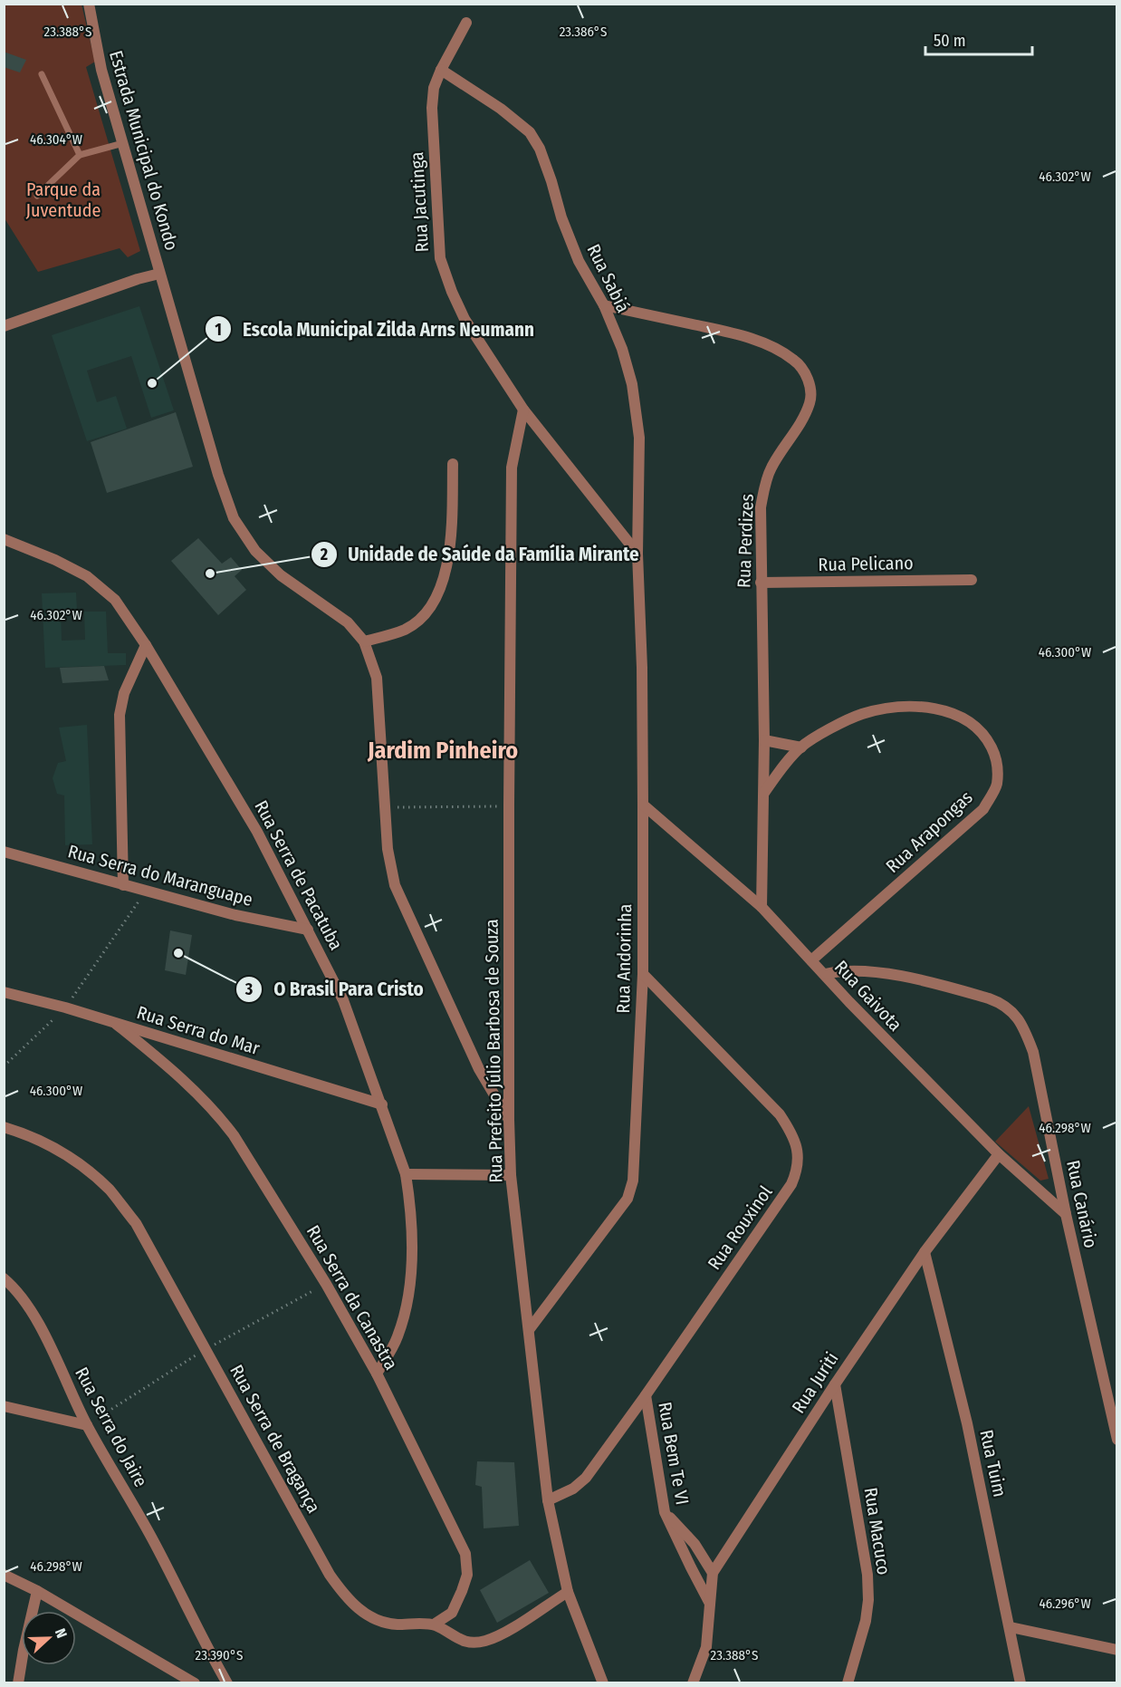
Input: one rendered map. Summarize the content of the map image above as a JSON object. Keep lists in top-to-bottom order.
{
  "streets": {
    "street": [
      "Estrada Municipal do Kondo",
      "Rua Jacutinga",
      "Rua Sabiá",
      "Rua Perdizes",
      "Rua Pelicano",
      "Rua Arapongas",
      "Rua Serra do Maranguape",
      "Rua Serra de Pacatuba",
      "Rua Andorinha",
      "Rua Gaivota",
      "Rua Serra do Mar",
      "Rua Prefeito Júlio Barbosa de Souza",
      "Rua Canário",
      "Rua Rouxinol",
      "Rua Serra da Canastra",
      "Rua Juriti",
      "Rua Serra do Jaire",
      "Rua Serra de Bragança",
      "Rua Bem Te VI",
      "Rua Tuim",
      "Rua Macuco"
    ]
  },
  "crossings": [
    ["Rua Jacutinga", "Rua Sabiá"],
    ["Rua Jacutinga", "Rua Andorinha"],
    ["Rua Jacutinga", "Rua Prefeito Júlio Barbosa de Souza"],
    ["Rua Sabiá", "Rua Perdizes"],
    ["Rua Sabiá", "Rua Andorinha"],
    ["Rua Perdizes", "Rua Pelicano"],
    ["Rua Perdizes", "Rua Arapongas"],
    ["Rua Perdizes", "Rua Gaivota"],
    ["Rua Arapongas", "Rua Gaivota"],
    ["Rua Serra do Maranguape", "Rua Serra de Pacatuba"],
    ["Rua Serra de Pacatuba", "Rua Serra do Mar"],
    ["Rua Serra de Pacatuba", "Rua Serra da Canastra"],
    ["Rua Andorinha", "Rua Gaivota"],
    ["Rua Andorinha", "Rua Prefeito Júlio Barbosa de Souza"],
    ["Rua Andorinha", "Rua Rouxinol"],
    ["Rua Gaivota", "Rua Canário"],
    ["Rua Gaivota", "Rua Juriti"],
    ["Rua Serra do Mar", "Rua Serra da Canastra"],
    ["Rua Prefeito Júlio Barbosa de Souza", "Rua Rouxinol"],
    ["Rua Prefeito Júlio Barbosa de Souza", "Rua Serra de Bragança"],
    ["Rua Rouxinol", "Rua Bem Te VI"],
    ["Rua Serra da Canastra", "Rua Serra de Bragança"],
    ["Rua Juriti", "Rua Tuim"],
    ["Rua Juriti", "Rua Macuco"]
  ],
  "districts": ["Jardim Pinheiro"],
  "parks": ["Parque da Juventude"],
  "places": ["Escola Municipal Zilda Arns Neumann", "Unidade de Saúde da Família Mirante", "O Brasil Para Cristo"],
  "scale_bar": "50 m",
  "north": "right",
  "coordinates": [
    "23.388°S",
    "23.386°S",
    "46.304°W",
    "46.302°W",
    "46.300°W",
    "46.298°W",
    "46.296°W",
    "23.390°S"
  ]
}
